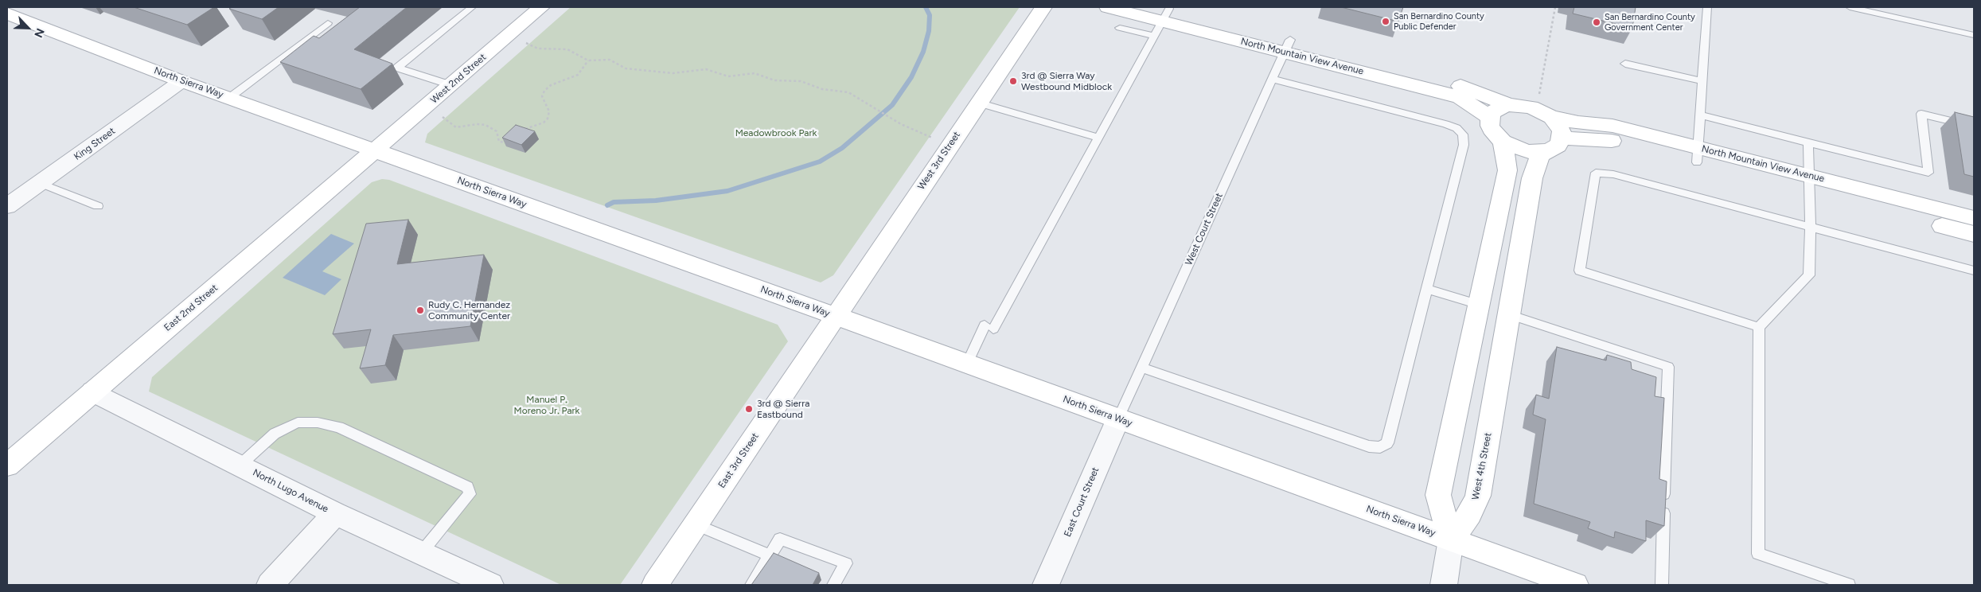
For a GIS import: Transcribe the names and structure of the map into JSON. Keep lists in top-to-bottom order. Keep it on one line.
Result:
{"streets":{"street":["North Mountain View Avenue","West 2nd Street","North Sierra Way","King Street","West 3rd Street","East 2nd Street","East 3rd Street","West 4th Street","North Lugo Avenue","East Court Street"],"lane":["West Court Street"]},"crossings":[["North Mountain View Avenue","West Court Street"],["North Mountain View Avenue","West 4th Street"],["West 2nd Street","North Sierra Way"],["West 2nd Street","East 2nd Street"],["North Sierra Way","King Street"],["North Sierra Way","West 3rd Street"],["North Sierra Way","West Court Street"],["North Sierra Way","East 2nd Street"],["North Sierra Way","East 3rd Street"],["North Sierra Way","West 4th Street"],["North Sierra Way","East Court Street"],["West 3rd Street","East 3rd Street"],["West Court Street","East Court Street"],["East 2nd Street","North Lugo Avenue"]],"parks":["Meadowbrook Park","Manuel P. Moreno Jr. Park"],"places":["San Bernardino County Public Defender","San Bernardino County Government Center","3rd @ Sierra Way Westbound Midblock","Rudy C. Hernandez Community Center","3rd @ Sierra Eastbound"],"north":"bottom right"}
